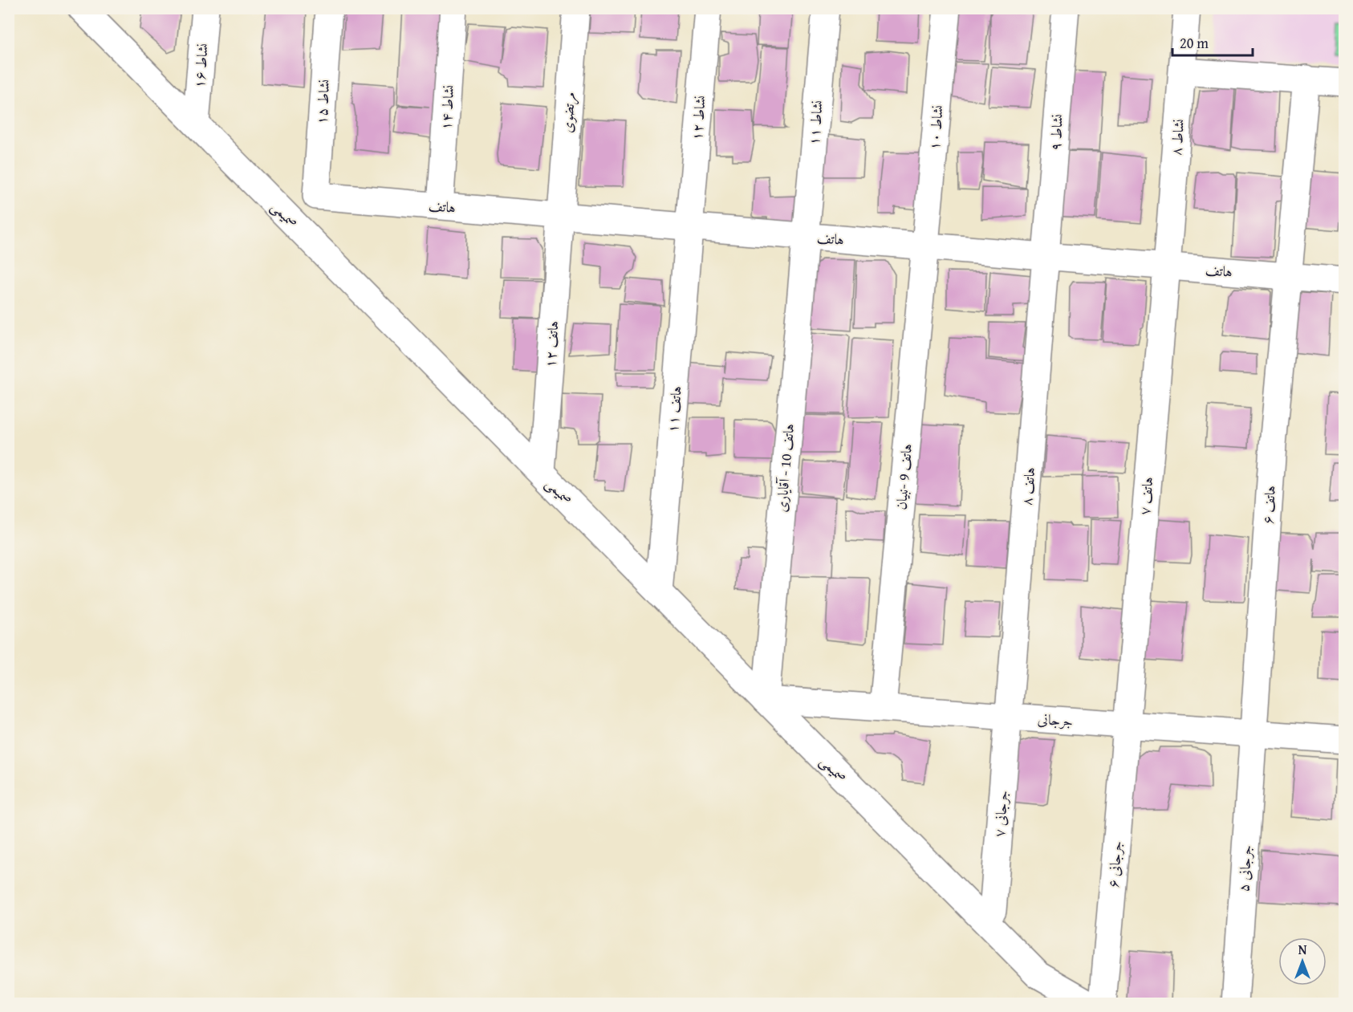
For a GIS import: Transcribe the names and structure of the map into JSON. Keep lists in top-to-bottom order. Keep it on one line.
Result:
{"streets":{"street":["نشاط ۱۶","نشاط ۱۵","نشاط ۱۴","مرتضوی","نشاط ۱۲","نشاط ۱۱","نشاط ۱۰","نشاط ۹","نشاط ۸","هاتف","صمیمی","هاتف ۱۲","هاتف ۱۱","هاتف 10 - آقایاری","هاتف 9 -نبیان","هاتف ۸","هاتف ۷","هاتف ۶","جرجانی","جرجانی ۷","جرجانی ۶","جرجانی ۵"]},"crossings":[["نشاط ۱۶","صمیمی"],["نشاط ۱۵","هاتف"],["نشاط ۱۴","هاتف"],["مرتضوی","هاتف"],["مرتضوی","هاتف ۱۲"],["نشاط ۱۲","هاتف"],["نشاط ۱۲","هاتف ۱۱"],["نشاط ۱۱","هاتف"],["نشاط ۱۱","هاتف 10 - آقایاری"],["نشاط ۱۰","هاتف"],["نشاط ۱۰","هاتف 9 -نبیان"],["نشاط ۹","هاتف"],["نشاط ۹","هاتف ۸"],["نشاط ۸","هاتف"],["نشاط ۸","هاتف ۷"],["هاتف","هاتف ۱۲"],["هاتف","هاتف ۱۱"],["هاتف","هاتف 10 - آقایاری"],["هاتف","هاتف 9 -نبیان"],["هاتف","هاتف ۸"],["هاتف","هاتف ۷"],["هاتف","هاتف ۶"],["صمیمی","هاتف ۱۲"],["صمیمی","هاتف ۱۱"],["صمیمی","هاتف 10 - آقایاری"],["صمیمی","جرجانی"],["هاتف 10 - آقایاری","جرجانی"],["هاتف 9 -نبیان","جرجانی"],["هاتف ۸","جرجانی"],["هاتف ۸","جرجانی ۷"],["هاتف ۷","جرجانی"],["هاتف ۷","جرجانی ۶"],["هاتف ۶","جرجانی"],["هاتف ۶","جرجانی ۵"],["جرجانی","جرجانی ۷"],["جرجانی","جرجانی ۶"],["جرجانی","جرجانی ۵"]],"scale_bar":"20 m","north":"top"}
